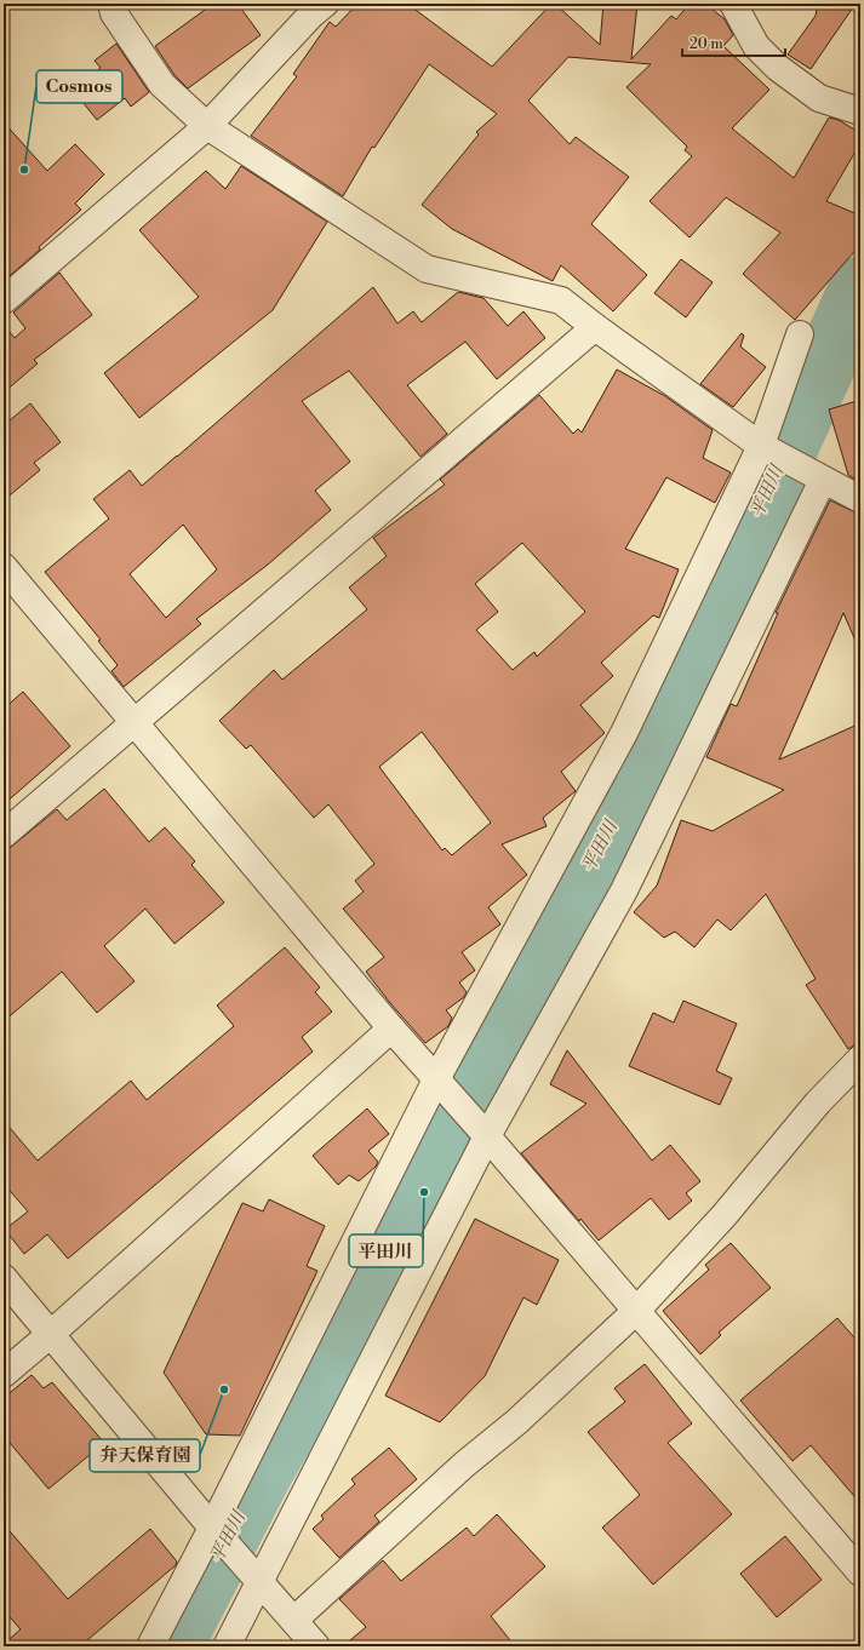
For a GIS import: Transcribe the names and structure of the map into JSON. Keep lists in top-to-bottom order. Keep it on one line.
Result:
{"water":["平田川"],"places":["Cosmos","平田川","弁天保育園"],"scale_bar":"20 m"}
